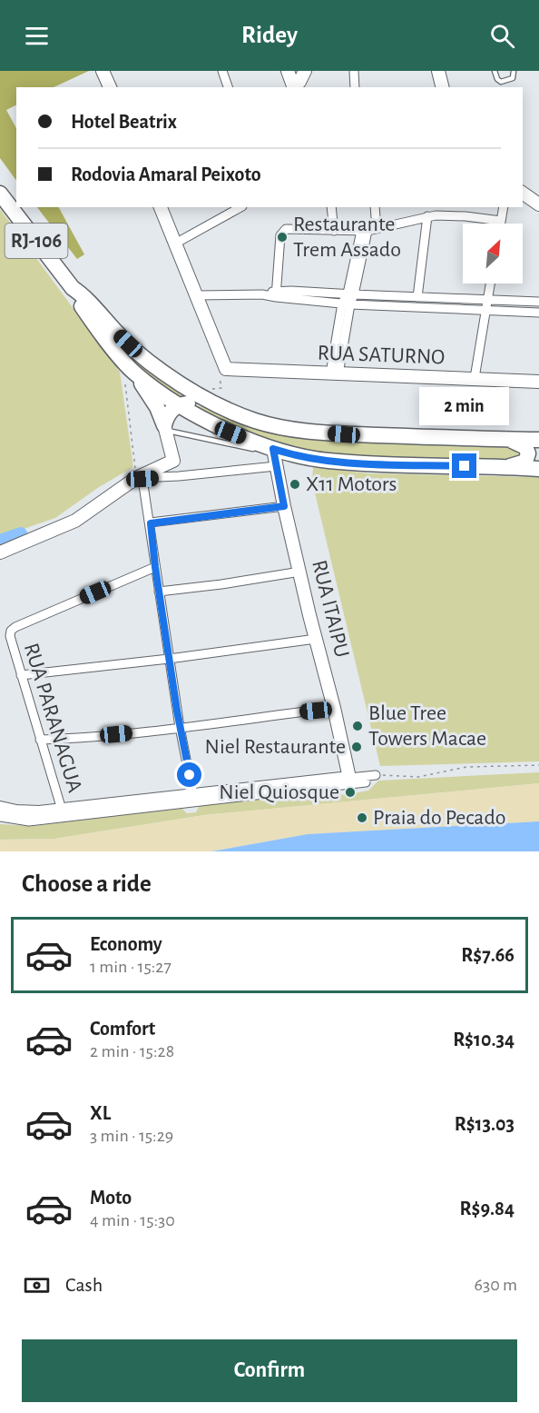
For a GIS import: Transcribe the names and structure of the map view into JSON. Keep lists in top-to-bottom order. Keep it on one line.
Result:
{"streets":{"highway":["RJ-106"],"street":["RUA SATURNO","RUA ITAIPU","RUA PARANAGUA"]},"crossings":[["RJ-106","RUA ITAIPU"]],"places":["Restaurante Trem Assado","X11 Motors","Blue Tree Towers Macae","Niel Restaurante","Niel Quiosque","Praia do Pecado"],"north":"top right","page":{"header":"Ridey","banner":["Hotel Beatrix","Rodovia Amaral Peixoto"],"bubble":"2 min","heading":"Choose a ride","list":[{"name":"Economy","note":"1 min · 15:27","value":"R$7.66"},{"name":"Comfort","note":"2 min · 15:28","value":"R$10.34"},{"name":"XL","note":"3 min · 15:29","value":"R$13.03"},{"name":"Moto","note":"4 min · 15:30","value":"R$9.84"}],"pay":["Cash","630 m"],"buttons":"Confirm"}}
